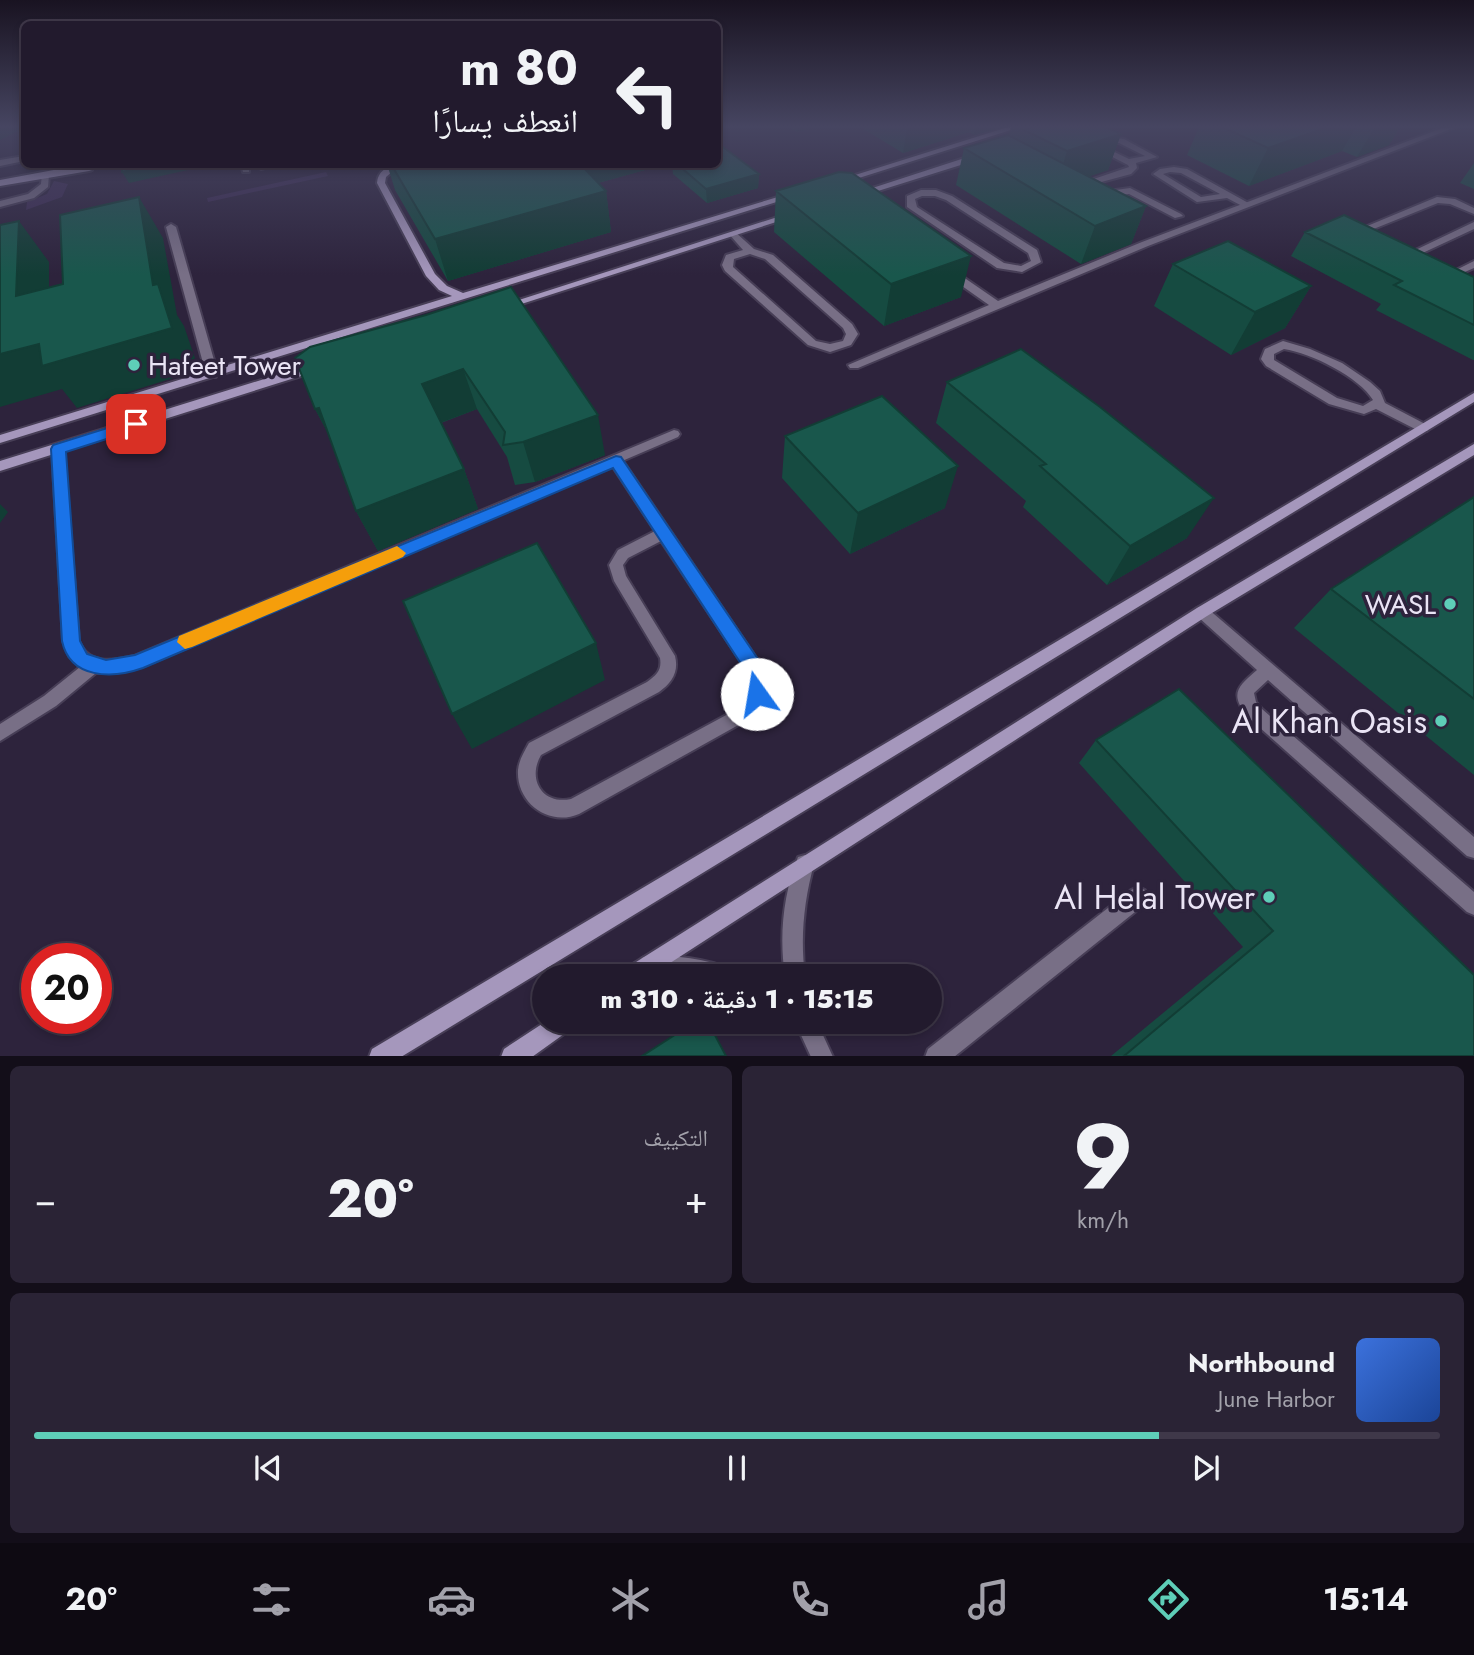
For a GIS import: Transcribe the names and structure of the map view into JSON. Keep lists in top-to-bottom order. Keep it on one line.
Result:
{"places":["Hafeet Tower","WASL","Al Khan Oasis","Al Helal Tower"],"page":{"turn":["80 m","انعطف يسارًا"],"limit":"20","trip":"15:15 · 1 دقيقة · 310 m","tile":[["9","km/h"],"التكييف"],"heat":["−","20°","+"],"song":["Northbound","June Harbor"],"tabs":["15:14","20°"]}}
